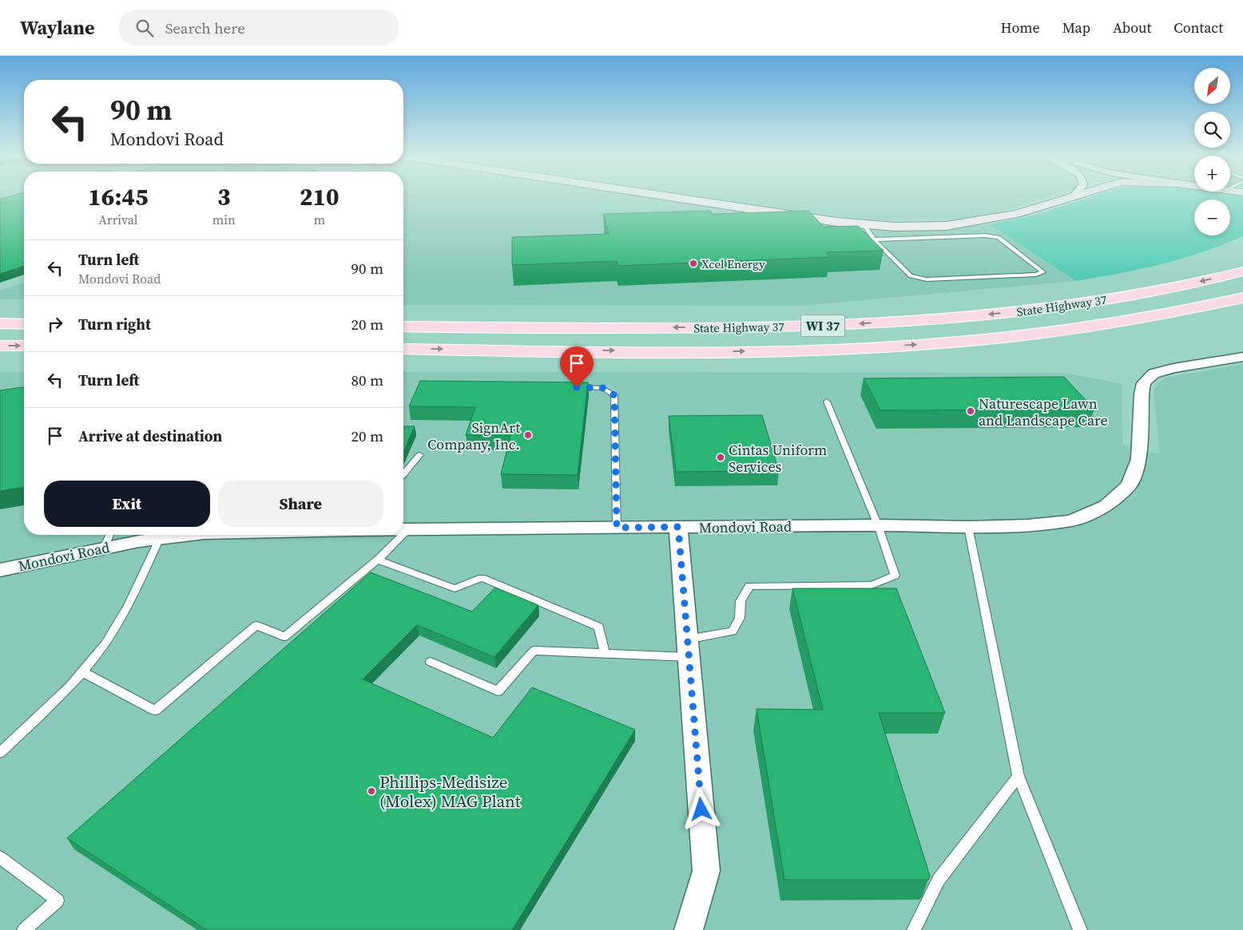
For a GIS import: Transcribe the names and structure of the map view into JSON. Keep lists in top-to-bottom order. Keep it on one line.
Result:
{"streets":{"main road":["State Highway 37","WI 37"],"street":["Mondovi Road"]},"places":["Xcel Energy","Naturescape Lawn and Landscape Care","SignArt Company, Inc.","Cintas Uniform Services","Phillips-Medisize (Molex) MAG Plant"],"north":"bottom left","page":{"header":"Waylane","search":"Search here","nav":["Home","Map","About","Contact"],"map_buttons":["+","−"],"turn":["90 m","Mondovi Road"],"eta":["16:45","Arrival","3","min","210","m"],"list":[{"name":"Turn left","note":"Mondovi Road","value":"90 m"},{"name":"Turn right","value":"20 m"},{"name":"Turn left","value":"80 m"},{"name":"Arrive at destination","value":"20 m"}],"buttons":["Exit","Share"]}}
